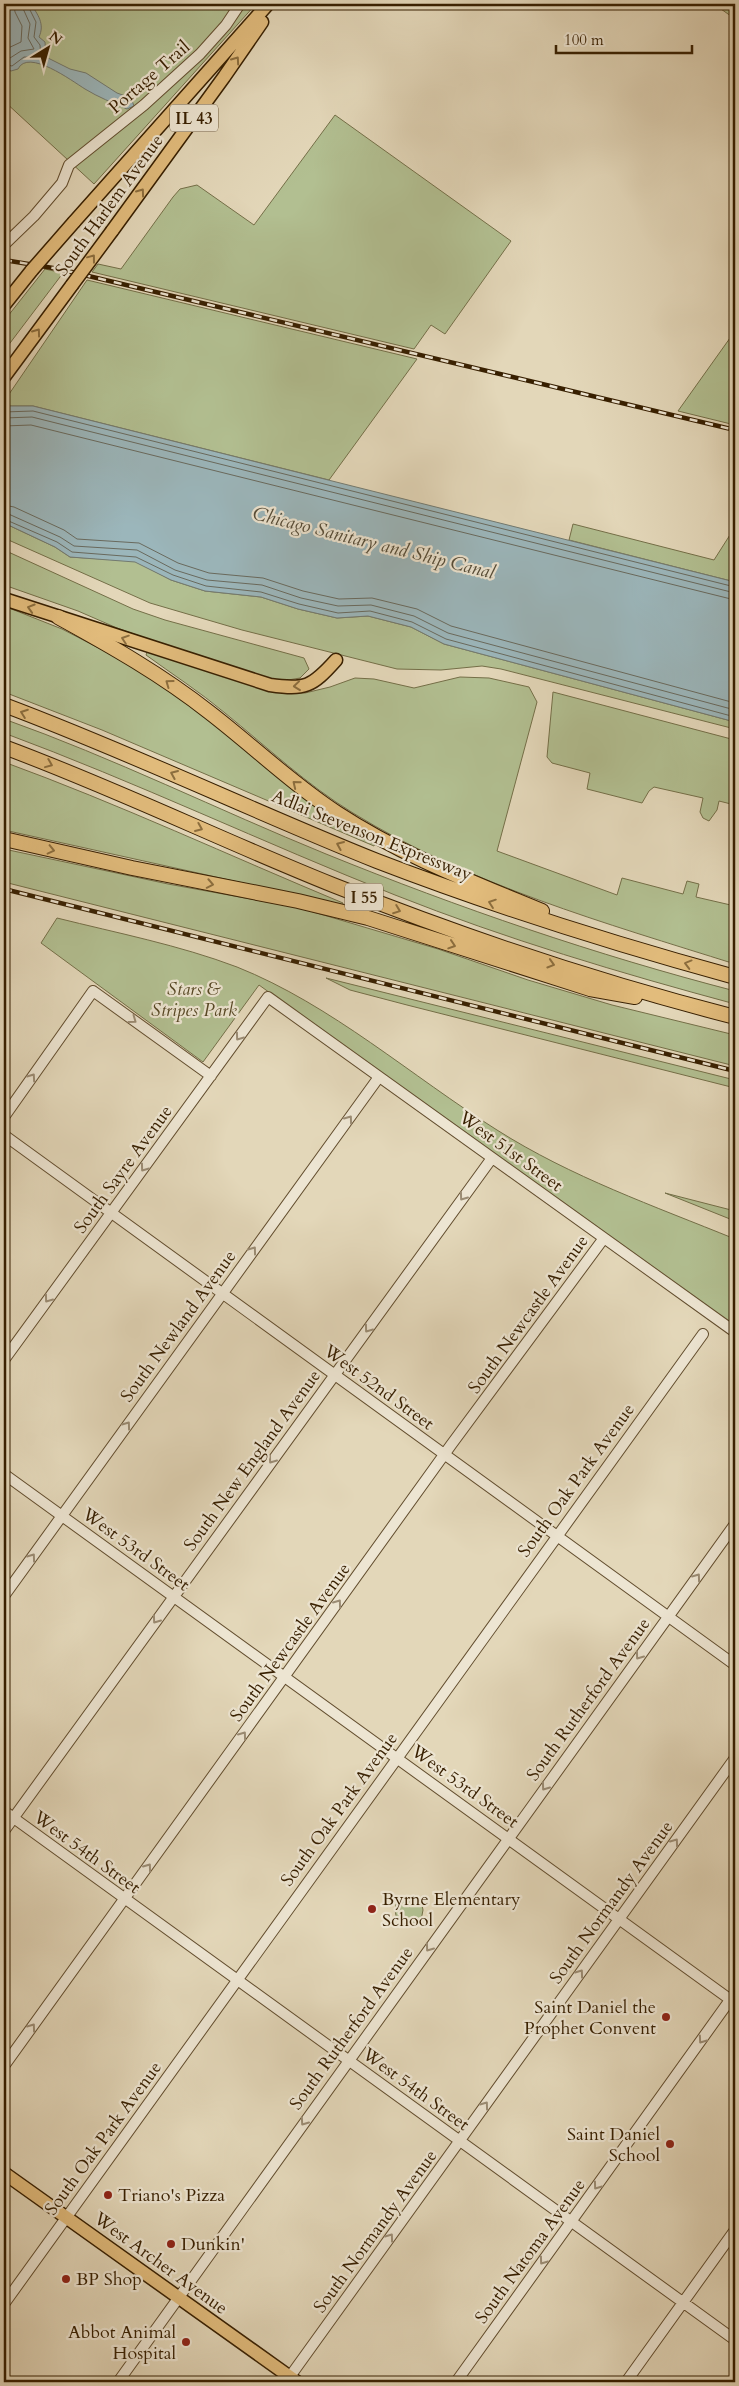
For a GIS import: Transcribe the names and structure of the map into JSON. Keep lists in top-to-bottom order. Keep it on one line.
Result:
{"streets":{"highway":["Adlai Stevenson Expressway","I 55"],"main road":["IL 43","South Harlem Avenue","West Archer Avenue"],"street":["Portage Trail","West 51st Street","South Sayre Avenue","South Newcastle Avenue","South Newland Avenue","West 52nd Street","South New England Avenue","South Oak Park Avenue","West 53rd Street","South Rutherford Avenue","West 54th Street","South Normandy Avenue","South Natoma Avenue"]},"crossings":[["West 51st Street","South Sayre Avenue"],["West 51st Street","South Newcastle Avenue"],["West 51st Street","South Newland Avenue"],["West 51st Street","South New England Avenue"],["South Sayre Avenue","West 52nd Street"],["South Newcastle Avenue","West 52nd Street"],["South Newcastle Avenue","West 53rd Street"],["South Newcastle Avenue","West 54th Street"],["South Newland Avenue","West 52nd Street"],["South Newland Avenue","West 53rd Street"],["West 52nd Street","South New England Avenue"],["West 52nd Street","South Oak Park Avenue"],["West 52nd Street","South Rutherford Avenue"],["South New England Avenue","West 53rd Street"],["South New England Avenue","West 54th Street"],["South Oak Park Avenue","West 53rd Street"],["South Oak Park Avenue","West 54th Street"],["South Oak Park Avenue","West Archer Avenue"],["West 53rd Street","South Rutherford Avenue"],["West 53rd Street","South Normandy Avenue"],["West 53rd Street","South Natoma Avenue"],["South Rutherford Avenue","West 54th Street"],["South Rutherford Avenue","West Archer Avenue"],["West 54th Street","South Normandy Avenue"],["West 54th Street","South Natoma Avenue"],["South Normandy Avenue","West Archer Avenue"]],"one_way":["South Sayre Avenue","South Newcastle Avenue","South Newland Avenue","South New England Avenue","South Normandy Avenue","South Natoma Avenue"],"water":["Chicago Sanitary and Ship Canal"],"parks":["Stars & Stripes Park"],"places":["Byrne Elementary School","Saint Daniel the Prophet Convent","Saint Daniel School","Triano's Pizza","Dunkin'","BP Shop","Abbot Animal Hospital"],"scale_bar":"100 m","north":"top right"}
